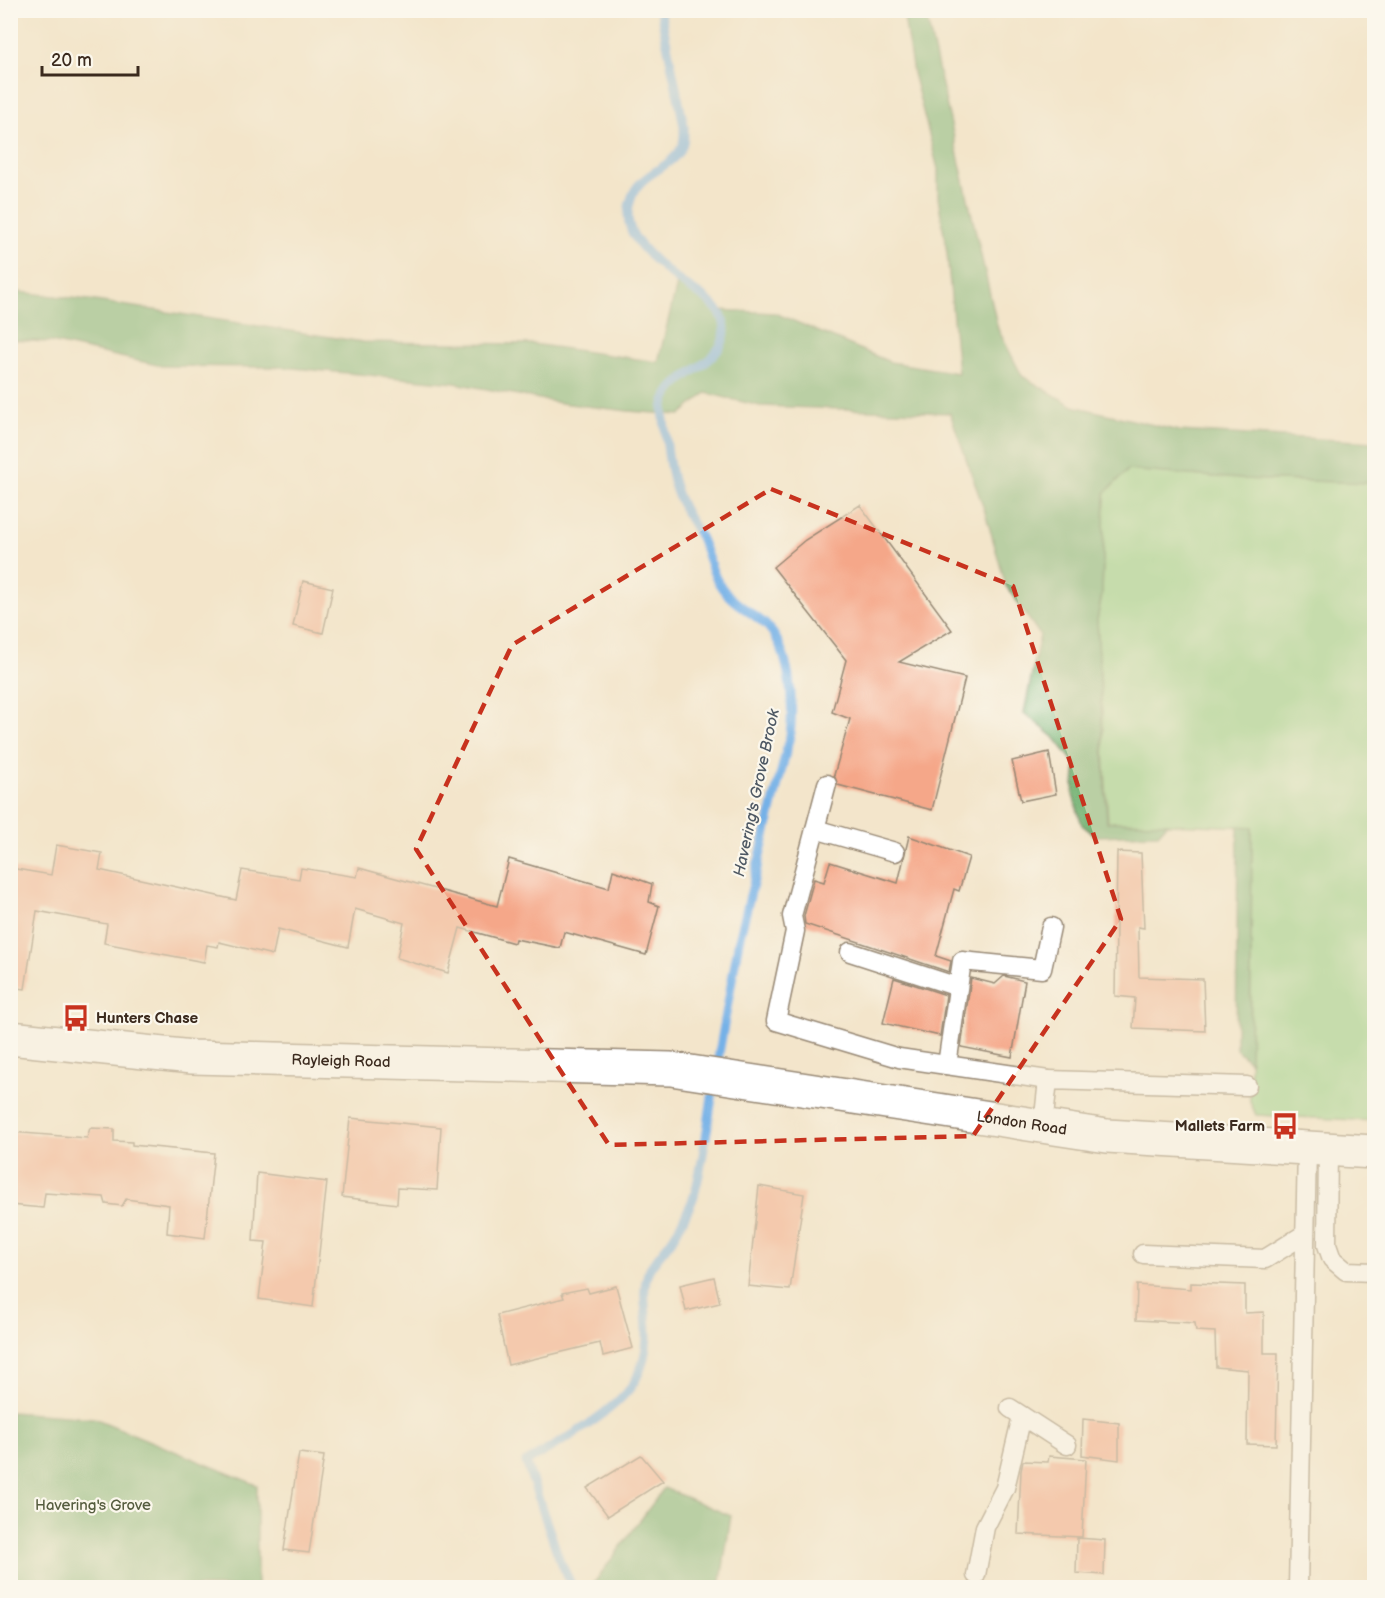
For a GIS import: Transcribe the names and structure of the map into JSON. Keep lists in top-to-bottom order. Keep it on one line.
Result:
{"streets":{"main road":["Rayleigh Road","London Road"]},"crossings":[["Rayleigh Road","London Road"]],"water":["Havering's Grove Brook"],"parks":["Havering's Grove"],"places":{"bus stop":["Hunters Chase","Mallets Farm"]},"scale_bar":"20 m"}
